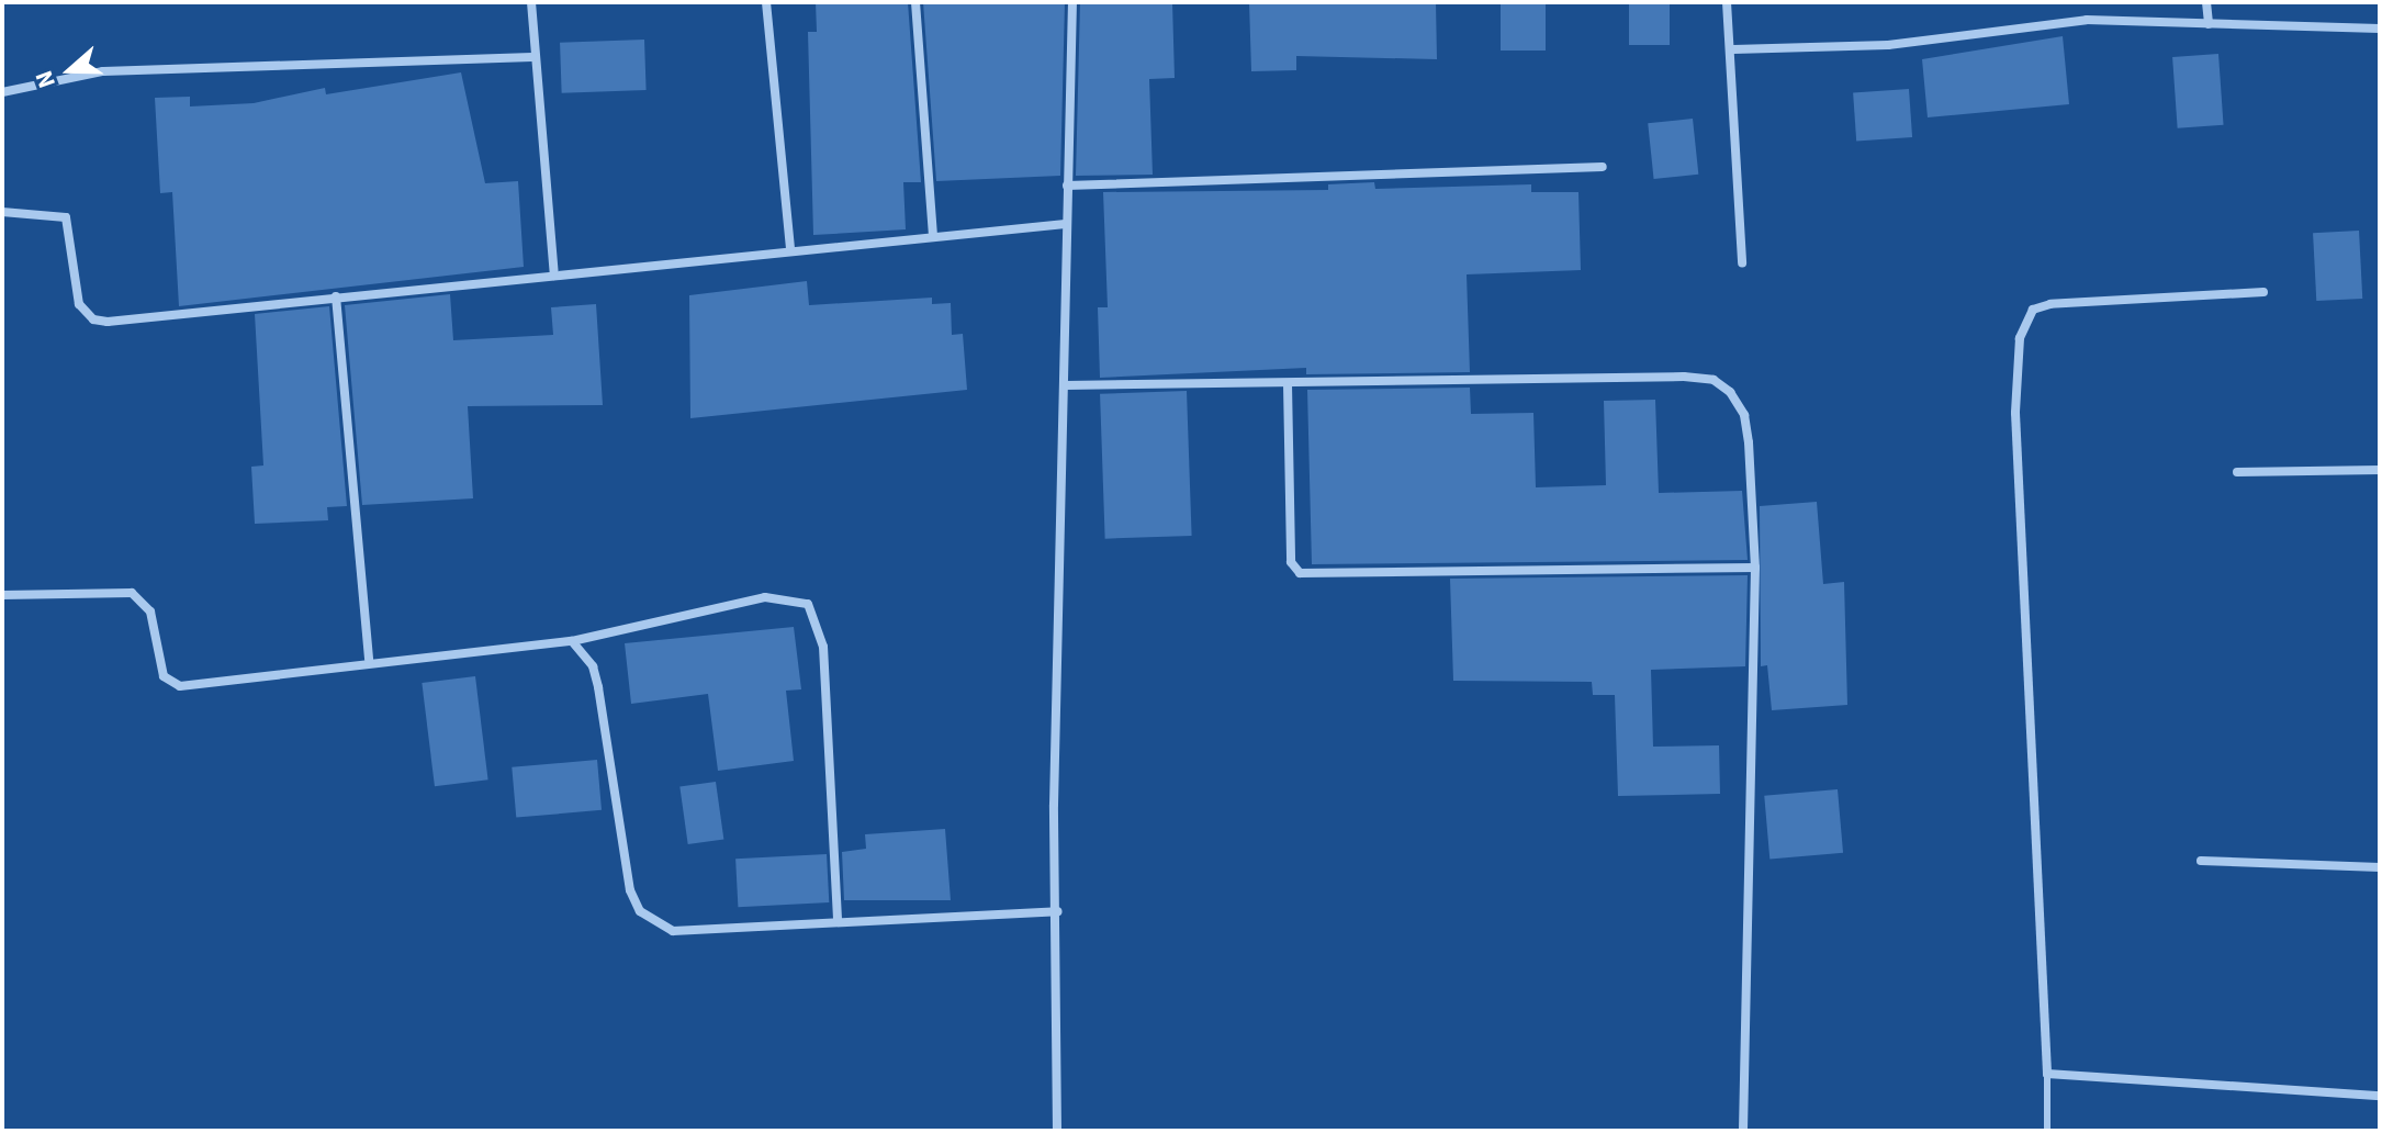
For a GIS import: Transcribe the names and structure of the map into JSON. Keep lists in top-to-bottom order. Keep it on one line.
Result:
{"north":"left"}
